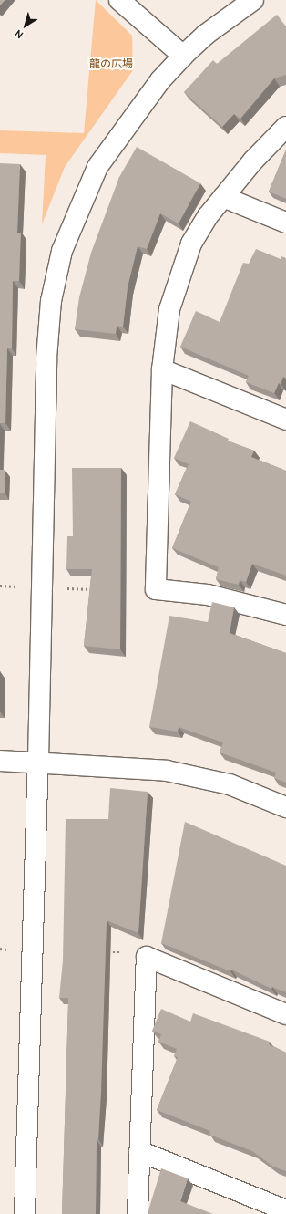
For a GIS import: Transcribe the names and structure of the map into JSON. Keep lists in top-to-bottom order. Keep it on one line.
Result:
{"parks":["龍の広場"],"north":"bottom left"}
